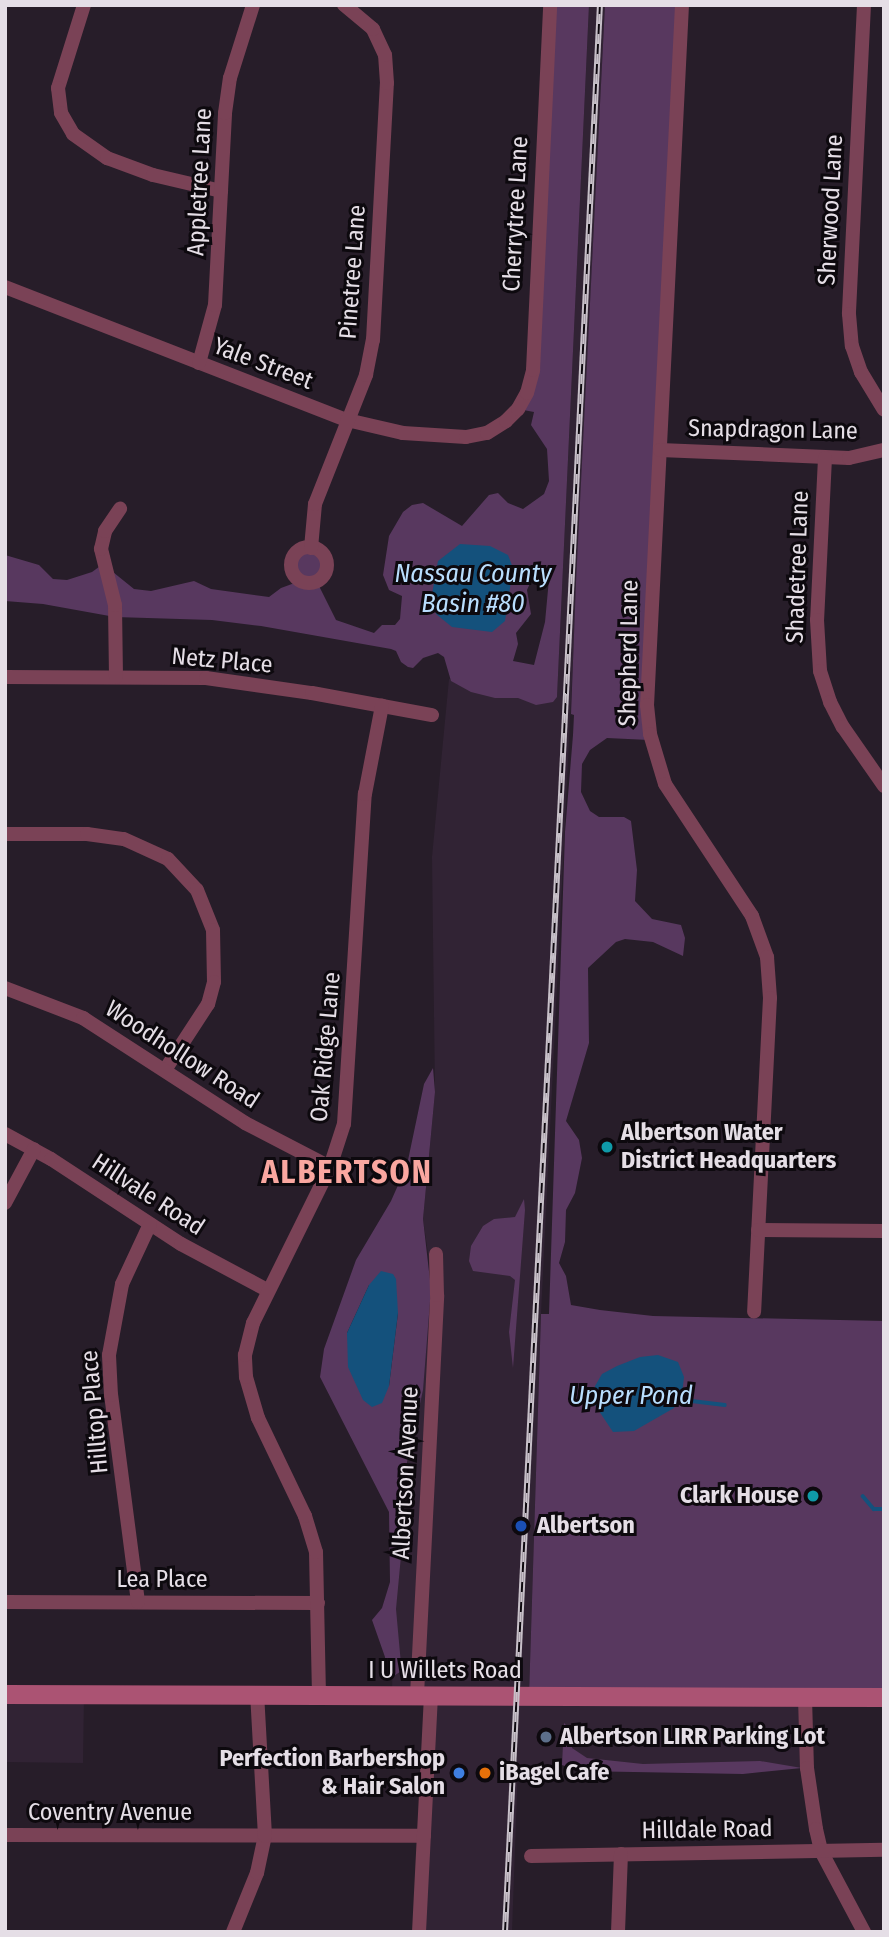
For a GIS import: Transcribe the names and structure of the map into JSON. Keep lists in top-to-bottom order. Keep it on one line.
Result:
{"streets":{"main road":["I U Willets Road"],"street":["Appletree Lane","Sherwood Lane","Cherrytree Lane","Pinetree Lane","Yale Street","Snapdragon Lane","Shadetree Lane","Shepherd Lane","Netz Place","Oak Ridge Lane","Woodhollow Road","Hillvale Road","Hilltop Place","Albertson Avenue","Lea Place","Coventry Avenue","Hilldale Road"]},"crossings":[["Appletree Lane","Yale Street"],["Cherrytree Lane","Yale Street"],["Pinetree Lane","Yale Street"],["Snapdragon Lane","Shadetree Lane"],["Snapdragon Lane","Shepherd Lane"],["Netz Place","Oak Ridge Lane"],["Oak Ridge Lane","Woodhollow Road"],["Oak Ridge Lane","Hillvale Road"],["Oak Ridge Lane","Lea Place"],["Oak Ridge Lane","I U Willets Road"],["Hillvale Road","Hilltop Place"],["Hilltop Place","Lea Place"],["Albertson Avenue","I U Willets Road"],["Albertson Avenue","Coventry Avenue"]],"districts":["ALBERTSON"],"water":["Nassau County Basin #80","Upper Pond"],"places":["Albertson Water District Headquarters","Clark House","Albertson","Albertson LIRR Parking Lot","Perfection Barbershop & Hair Salon","iBagel Cafe"]}
